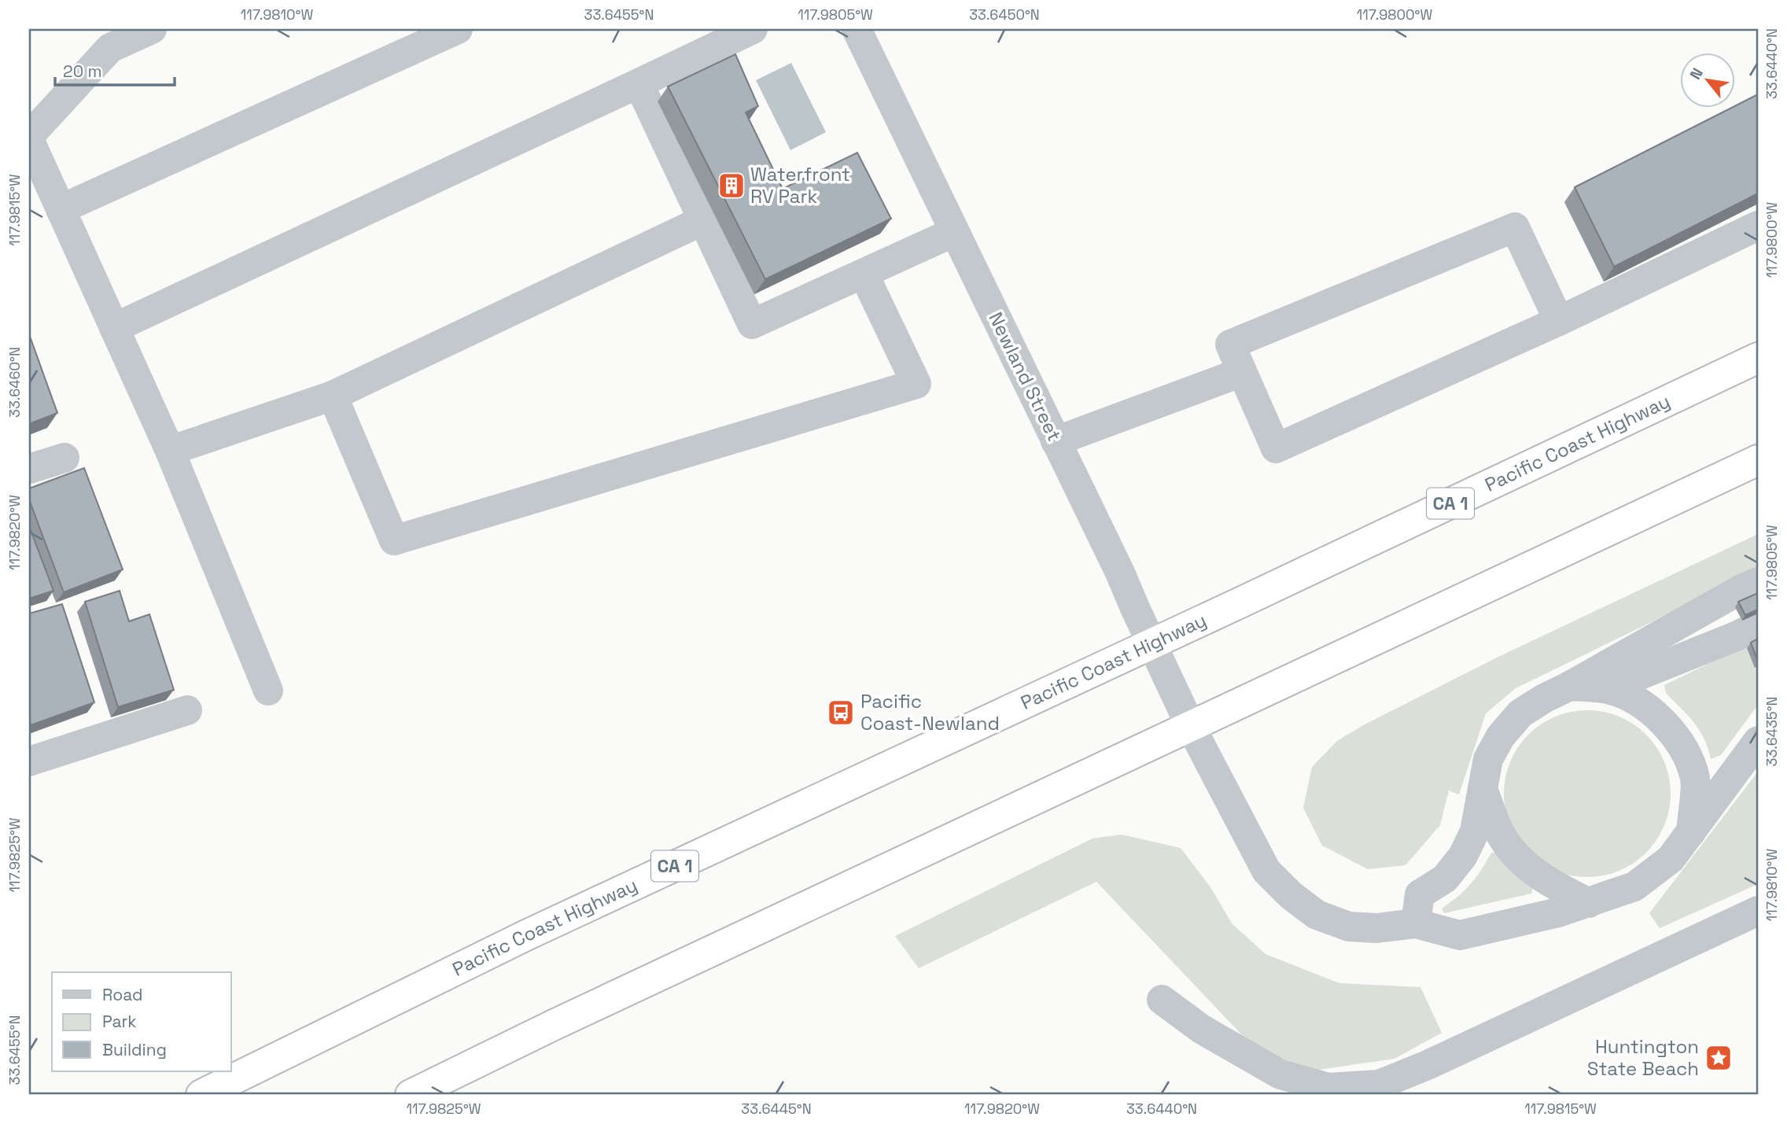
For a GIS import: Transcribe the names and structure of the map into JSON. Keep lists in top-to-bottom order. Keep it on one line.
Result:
{"streets":{"highway":["Pacific Coast Highway","CA 1"],"street":["Newland Street"]},"crossings":[["Newland Street","Pacific Coast Highway"]],"places":{"building":["Waterfront RV Park"],"bus stop":["Pacific Coast-Newland"],"place":["Huntington State Beach"]},"legend":["Road","Park","Building"],"scale_bar":"20 m","north":"top left","coordinates":["117.9810°W","33.6455°N","117.9805°W","33.6450°N","117.9800°W","33.6440°N","117.9815°W","33.6460°N","117.9820°W","33.6435°N","117.9825°W","33.6445°N"]}
